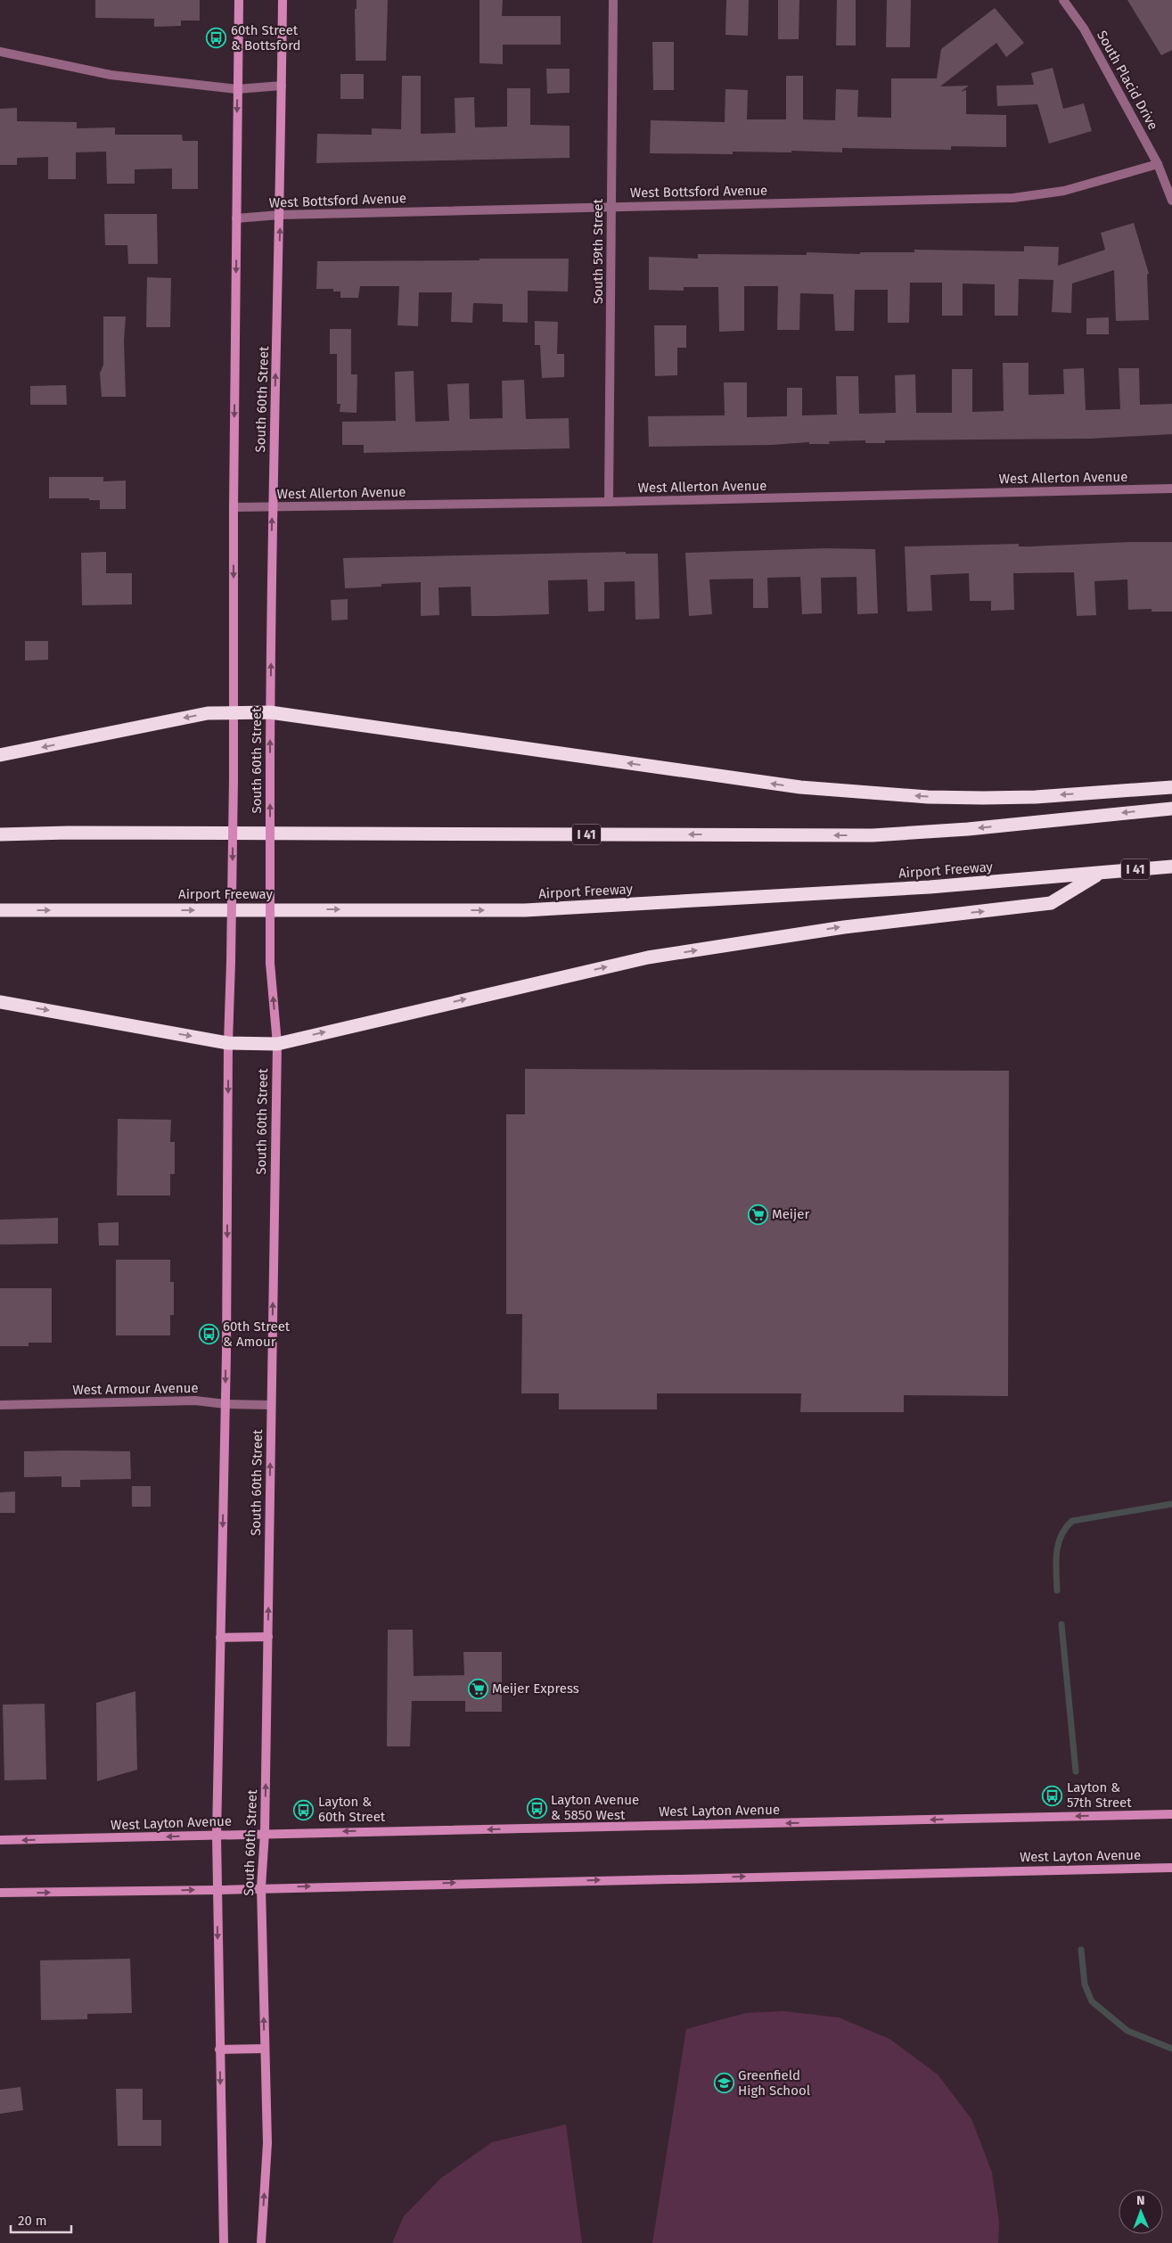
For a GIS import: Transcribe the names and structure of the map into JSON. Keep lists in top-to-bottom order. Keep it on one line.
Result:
{"streets":{"highway":["I 41","Airport Freeway"],"main road":["South 60th Street","West Layton Avenue"],"street":["South Placid Drive","West Bottsford Avenue","South 59th Street","West Allerton Avenue","West Armour Avenue"]},"crossings":[["South Placid Drive","West Bottsford Avenue"],["West Bottsford Avenue","South 59th Street"],["West Bottsford Avenue","South 60th Street"],["South 59th Street","West Allerton Avenue"],["South 60th Street","West Allerton Avenue"],["South 60th Street","West Armour Avenue"],["South 60th Street","West Layton Avenue"]],"places":{"bus stop":["60th Street & Bottsford","60th Street & Amour","Layton & 57th Street","Layton Avenue & 5850 West","Layton & 60th Street"],"supermarket":["Meijer","Meijer Express"],"school or university":["Greenfield High School"]},"scale_bar":"20 m","north":"top"}
